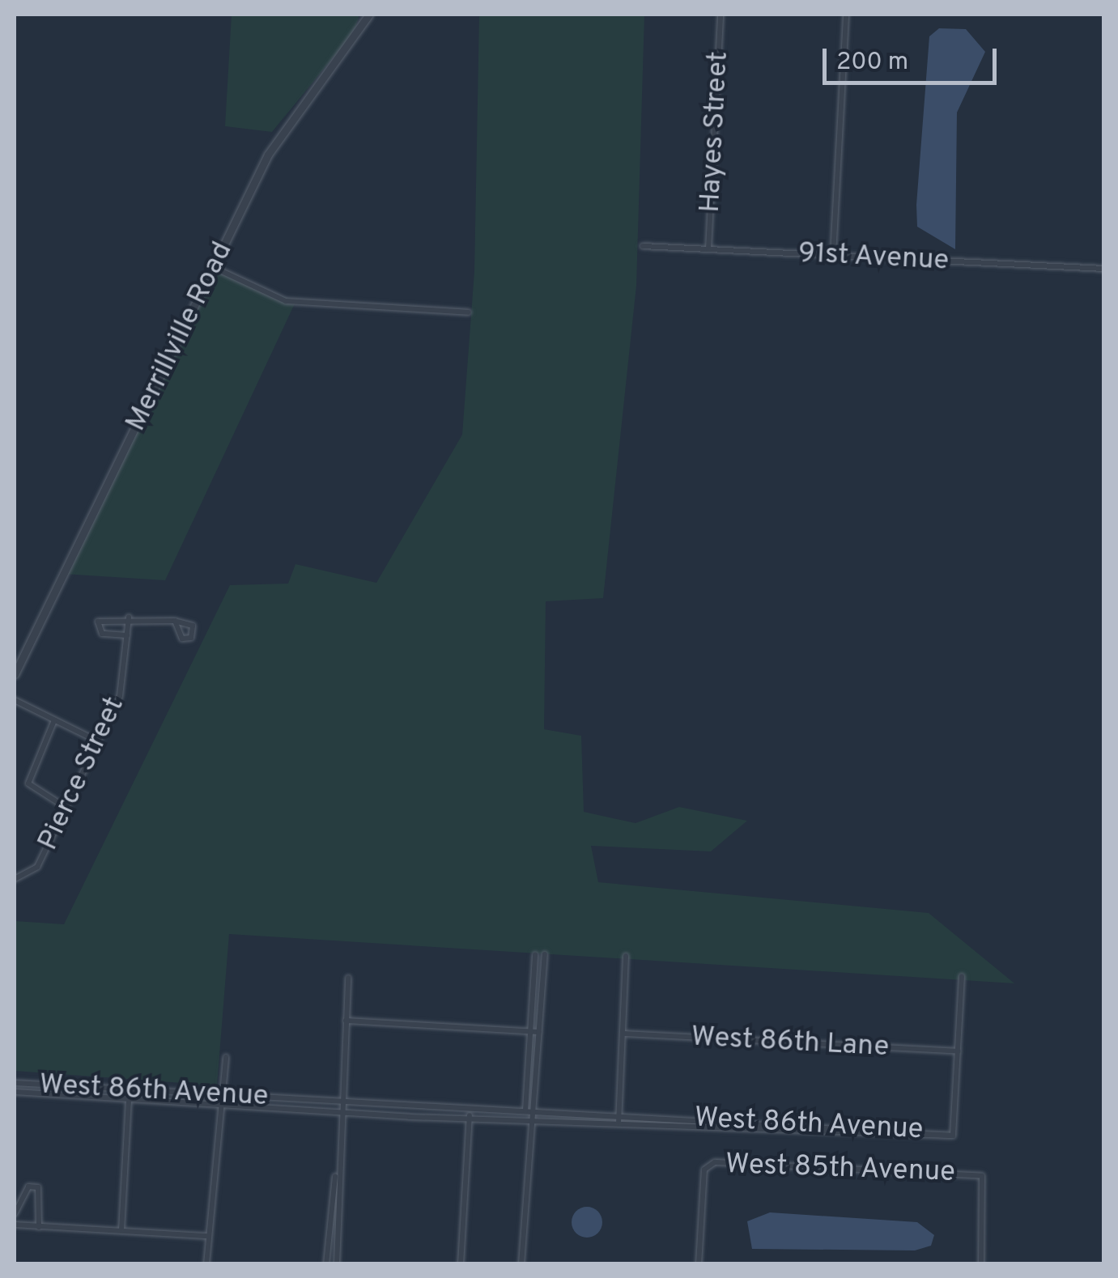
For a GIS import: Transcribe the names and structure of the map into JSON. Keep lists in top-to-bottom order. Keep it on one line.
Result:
{"streets":{"street":["Hayes Street","91st Avenue","Merrillville Road","Pierce Street","West 86th Lane","West 86th Avenue","West 85th Avenue"]},"crossings":[["Hayes Street","91st Avenue"]],"scale_bar":"200 m"}
